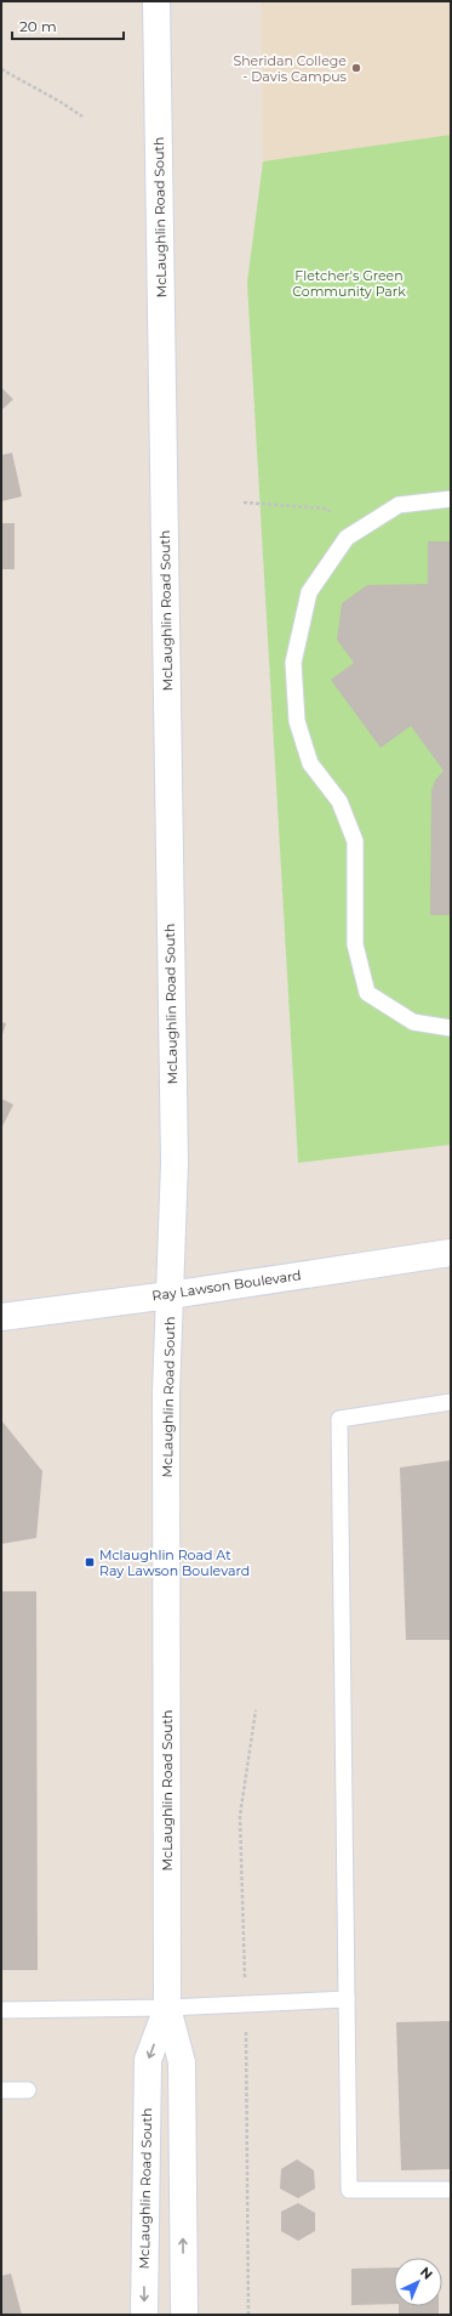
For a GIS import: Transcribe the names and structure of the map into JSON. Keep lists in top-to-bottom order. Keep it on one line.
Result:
{"streets":{"street":["McLaughlin Road South","Ray Lawson Boulevard"]},"crossings":[["McLaughlin Road South","Ray Lawson Boulevard"]],"parks":["Fletcher's Green Community Park"],"places":{"other":["Sheridan College - Davis Campus"],"transit":["Mclaughlin Road At Ray Lawson Boulevard"]},"scale_bar":"20 m","north":"top right"}
